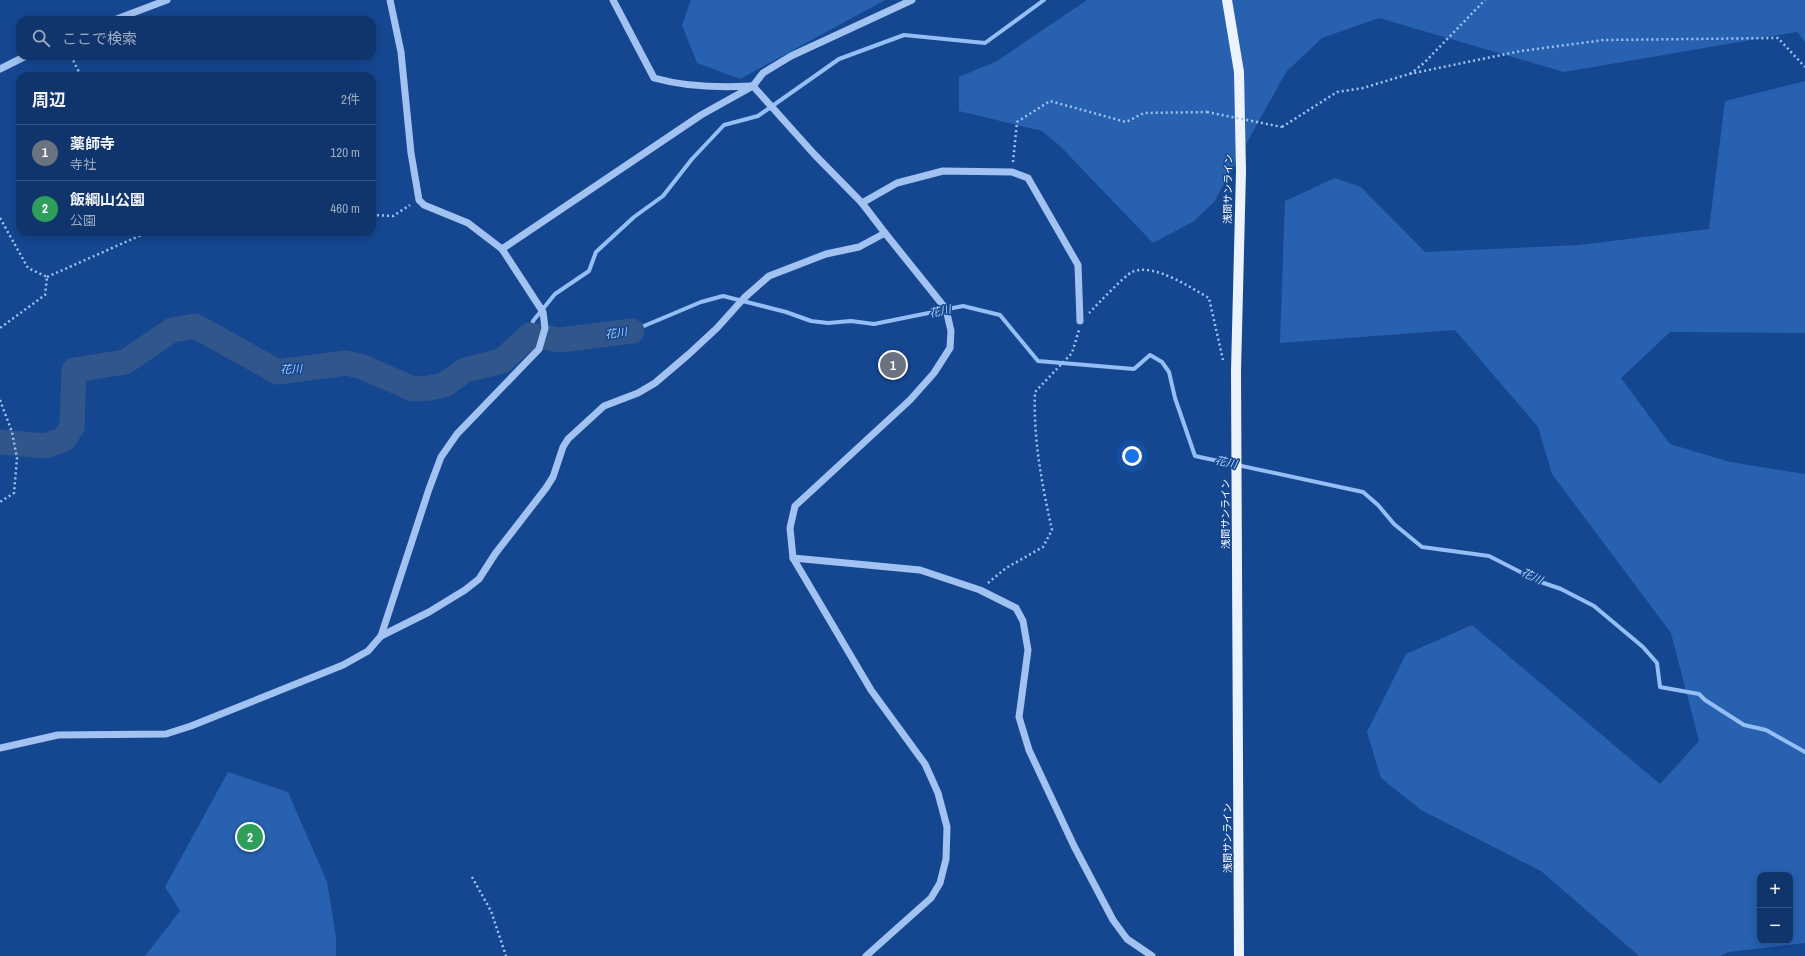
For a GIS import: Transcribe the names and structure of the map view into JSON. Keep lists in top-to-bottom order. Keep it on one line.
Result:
{"streets":{"main road":["浅間サンライン"]},"water":["花川"],"page":{"search":"ここで検索","heading":["周辺","2件"],"list":[{"mark":"1","name":"薬師寺","note":"寺社","value":"120 m"},{"mark":"2","name":"飯綱山公園","note":"公園","value":"460 m"}],"pins":["1","2"],"map_buttons":["+","−"]}}
